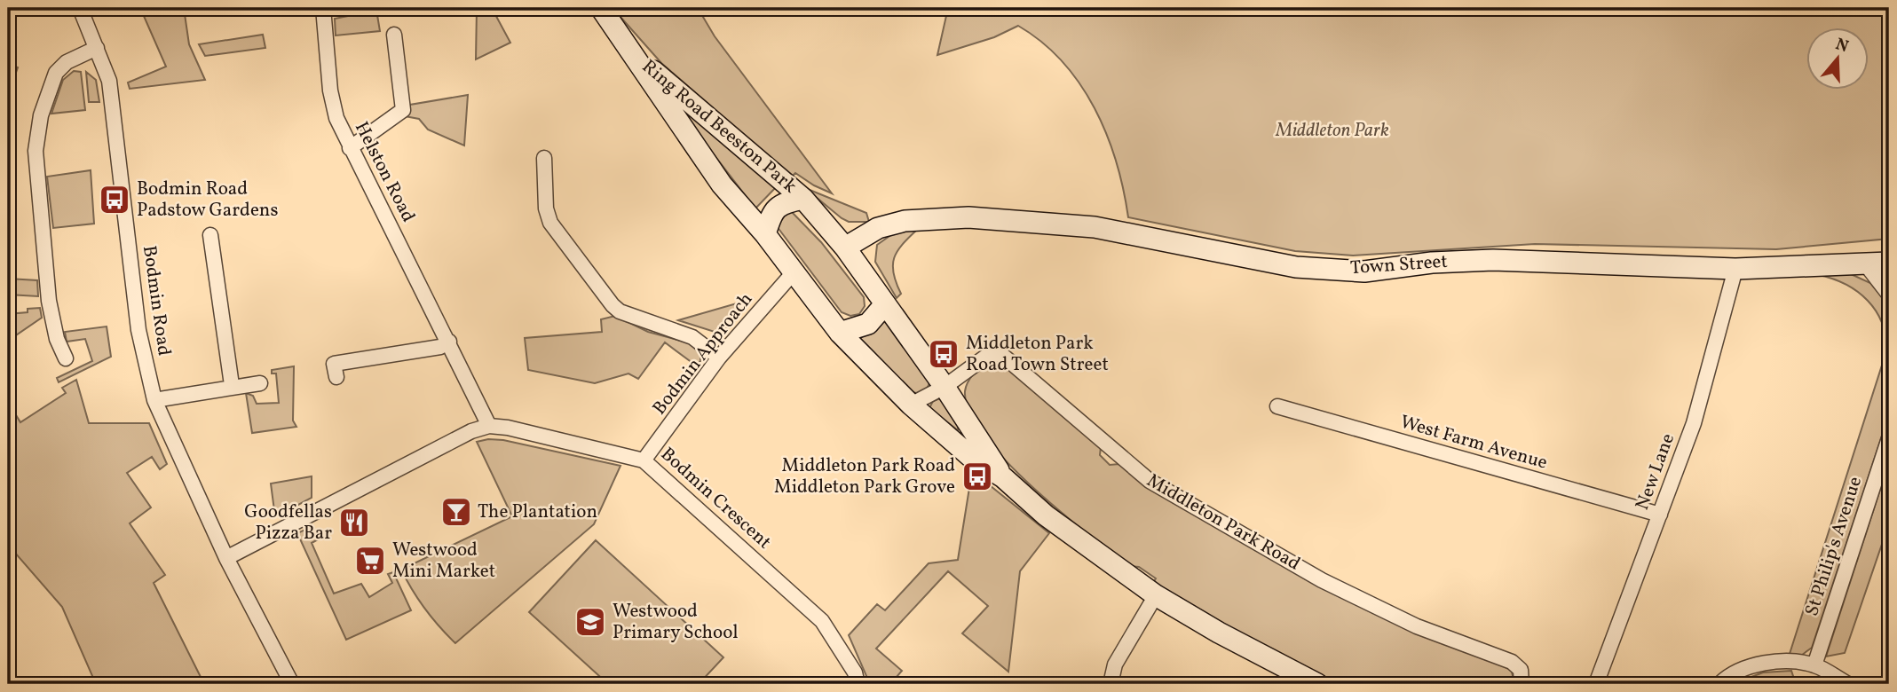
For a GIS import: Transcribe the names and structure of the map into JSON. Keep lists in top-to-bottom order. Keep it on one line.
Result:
{"streets":{"street":["Ring Road Beeston Park","Helston Road","Town Street","Bodmin Road","Bodmin Approach","West Farm Avenue","New Lane","Bodmin Crescent","Middleton Park Road","St Philip's Avenue"]},"crossings":[["Ring Road Beeston Park","Town Street"],["Ring Road Beeston Park","Bodmin Approach"],["Helston Road","Bodmin Crescent"],["Town Street","New Lane"],["Bodmin Approach","Bodmin Crescent"],["West Farm Avenue","New Lane"]],"parks":["Middleton Park"],"places":{"bus stop":["Bodmin Road Padstow Gardens","Middleton Park Road Town Street","Middleton Park Road Middleton Park Grove"],"bar":["The Plantation"],"restaurant":["Goodfellas Pizza Bar"],"supermarket":["Westwood Mini Market"],"school or university":["Westwood Primary School"]},"north":"top"}
